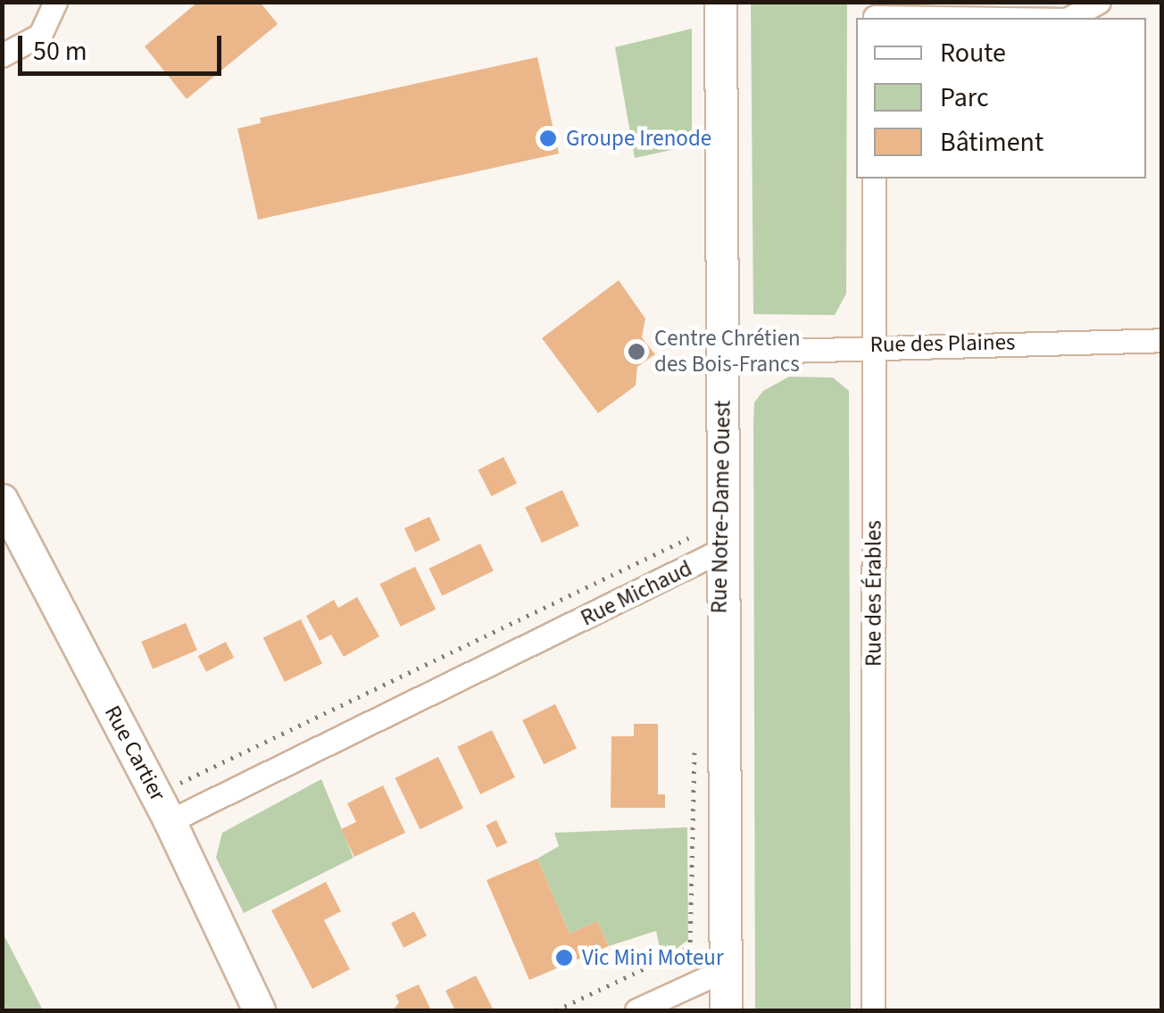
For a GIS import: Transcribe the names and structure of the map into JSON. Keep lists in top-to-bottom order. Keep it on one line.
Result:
{"streets":{"street":["Rue des Plaines","Rue Notre-Dame Ouest","Rue Michaud","Rue des Érables","Rue Cartier"]},"crossings":[["Rue des Plaines","Rue Notre-Dame Ouest"],["Rue des Plaines","Rue des Érables"],["Rue Notre-Dame Ouest","Rue Michaud"],["Rue Michaud","Rue Cartier"]],"places":["Groupe Irenode","Centre Chrétien des Bois-Francs","Vic Mini Moteur"],"legend":["Route","Parc","Bâtiment"],"scale_bar":"50 m"}
